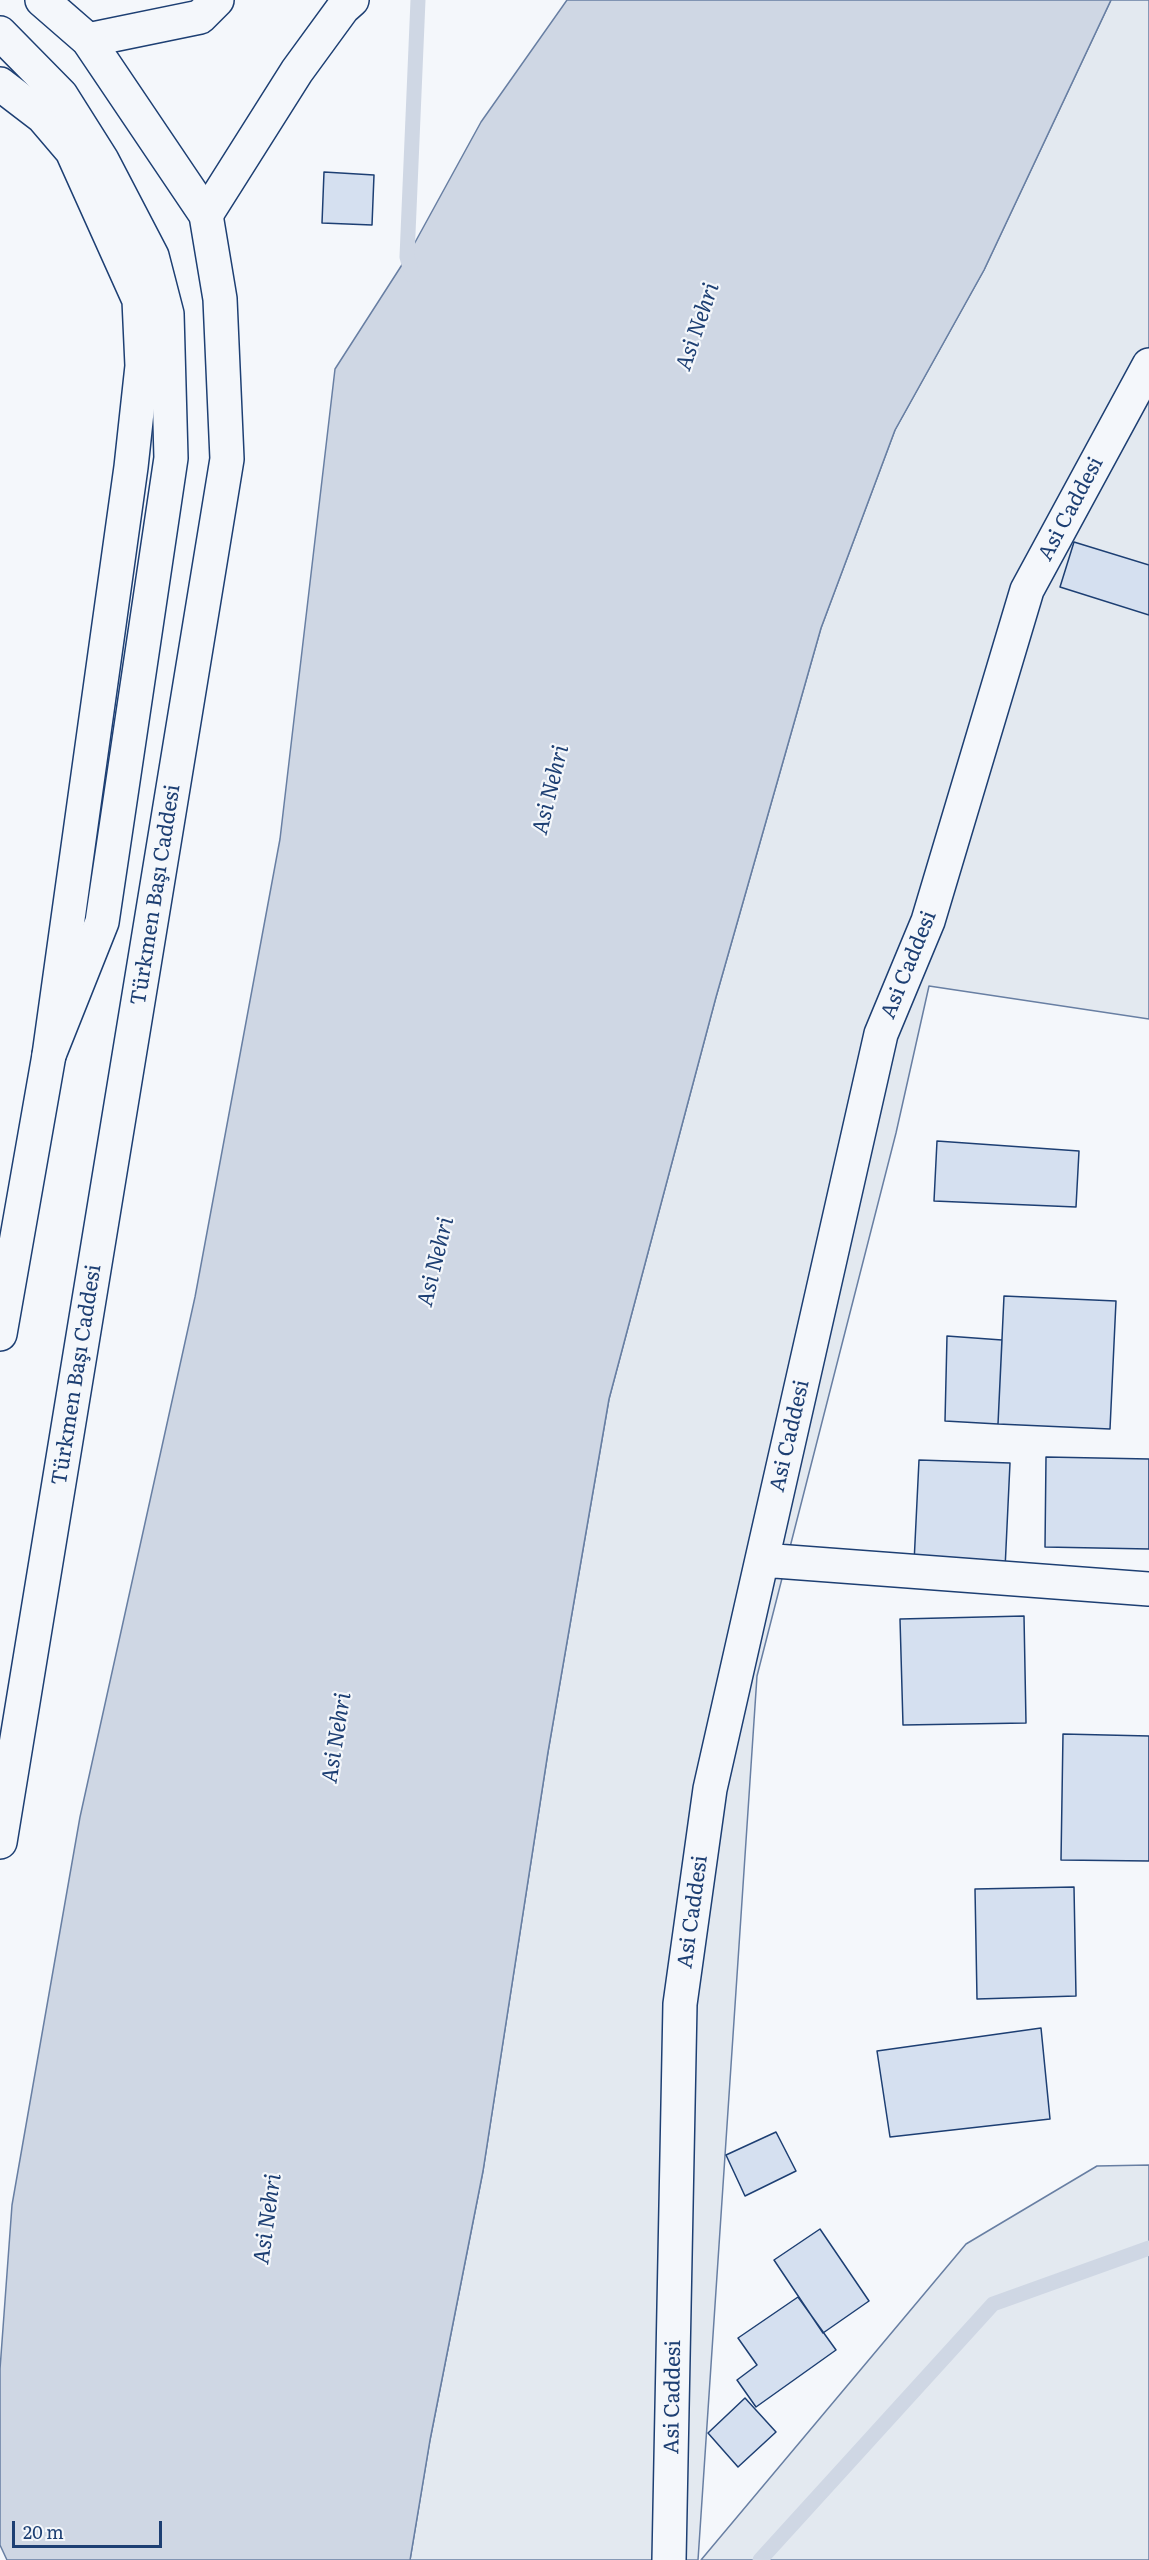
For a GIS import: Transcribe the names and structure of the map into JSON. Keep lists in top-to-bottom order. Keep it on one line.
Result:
{"streets":{"main road":["Asi Caddesi","Türkmen Başı Caddesi"]},"water":["Asi Nehri"],"scale_bar":"20 m"}
